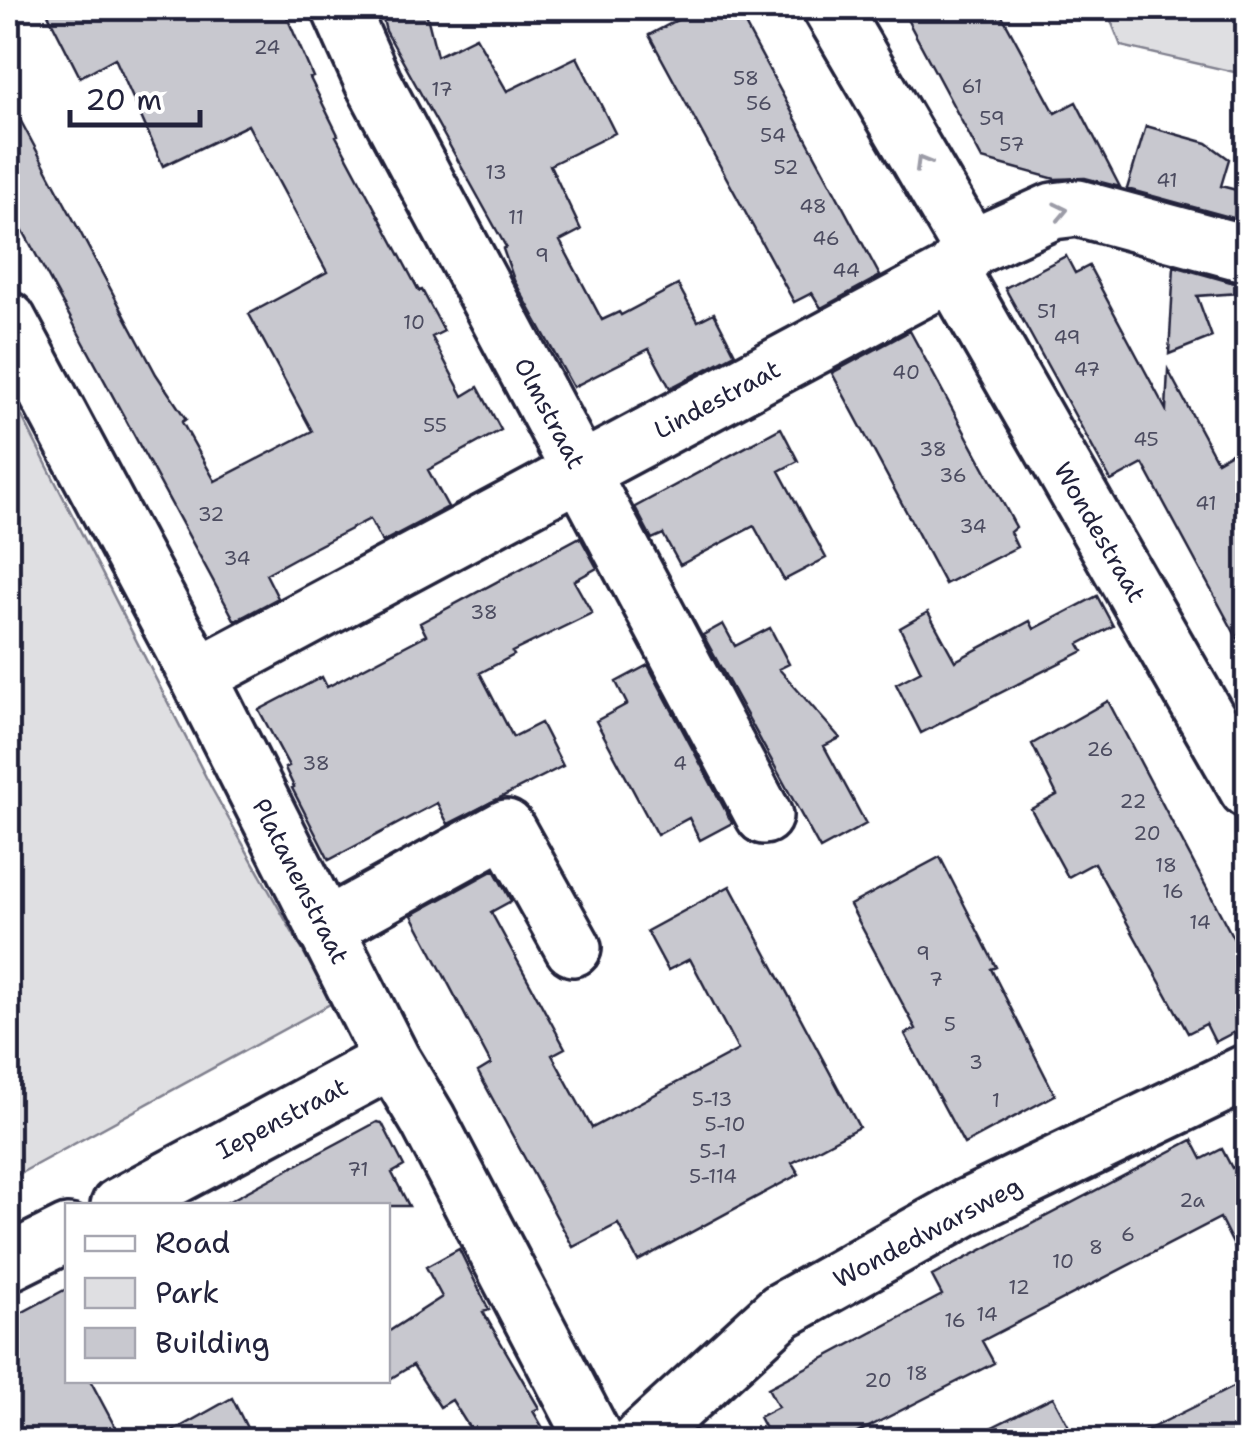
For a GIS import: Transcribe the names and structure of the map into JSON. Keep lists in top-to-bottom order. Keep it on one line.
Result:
{"streets":{"street":["Lindestraat","Olmstraat","Wondestraat","Platanenstraat","Iepenstraat","Wondedwarsweg"]},"crossings":[["Lindestraat","Olmstraat"],["Lindestraat","Wondestraat"],["Lindestraat","Platanenstraat"],["Platanenstraat","Iepenstraat"]],"house_numbers":["24","58","61","17","56","59","54","57","52","13","41","48","11","46","9","44","51","10","49","47","40","55","45","38","36","41","32","34","34","38","26","38","4","22","20","18","16","14","9","7","5","3","5-13","1","5-10","5-1","71","5-114","2a","6","8","10","12","14","16","18","20"],"legend":["Road","Park","Building"],"scale_bar":"20 m"}
